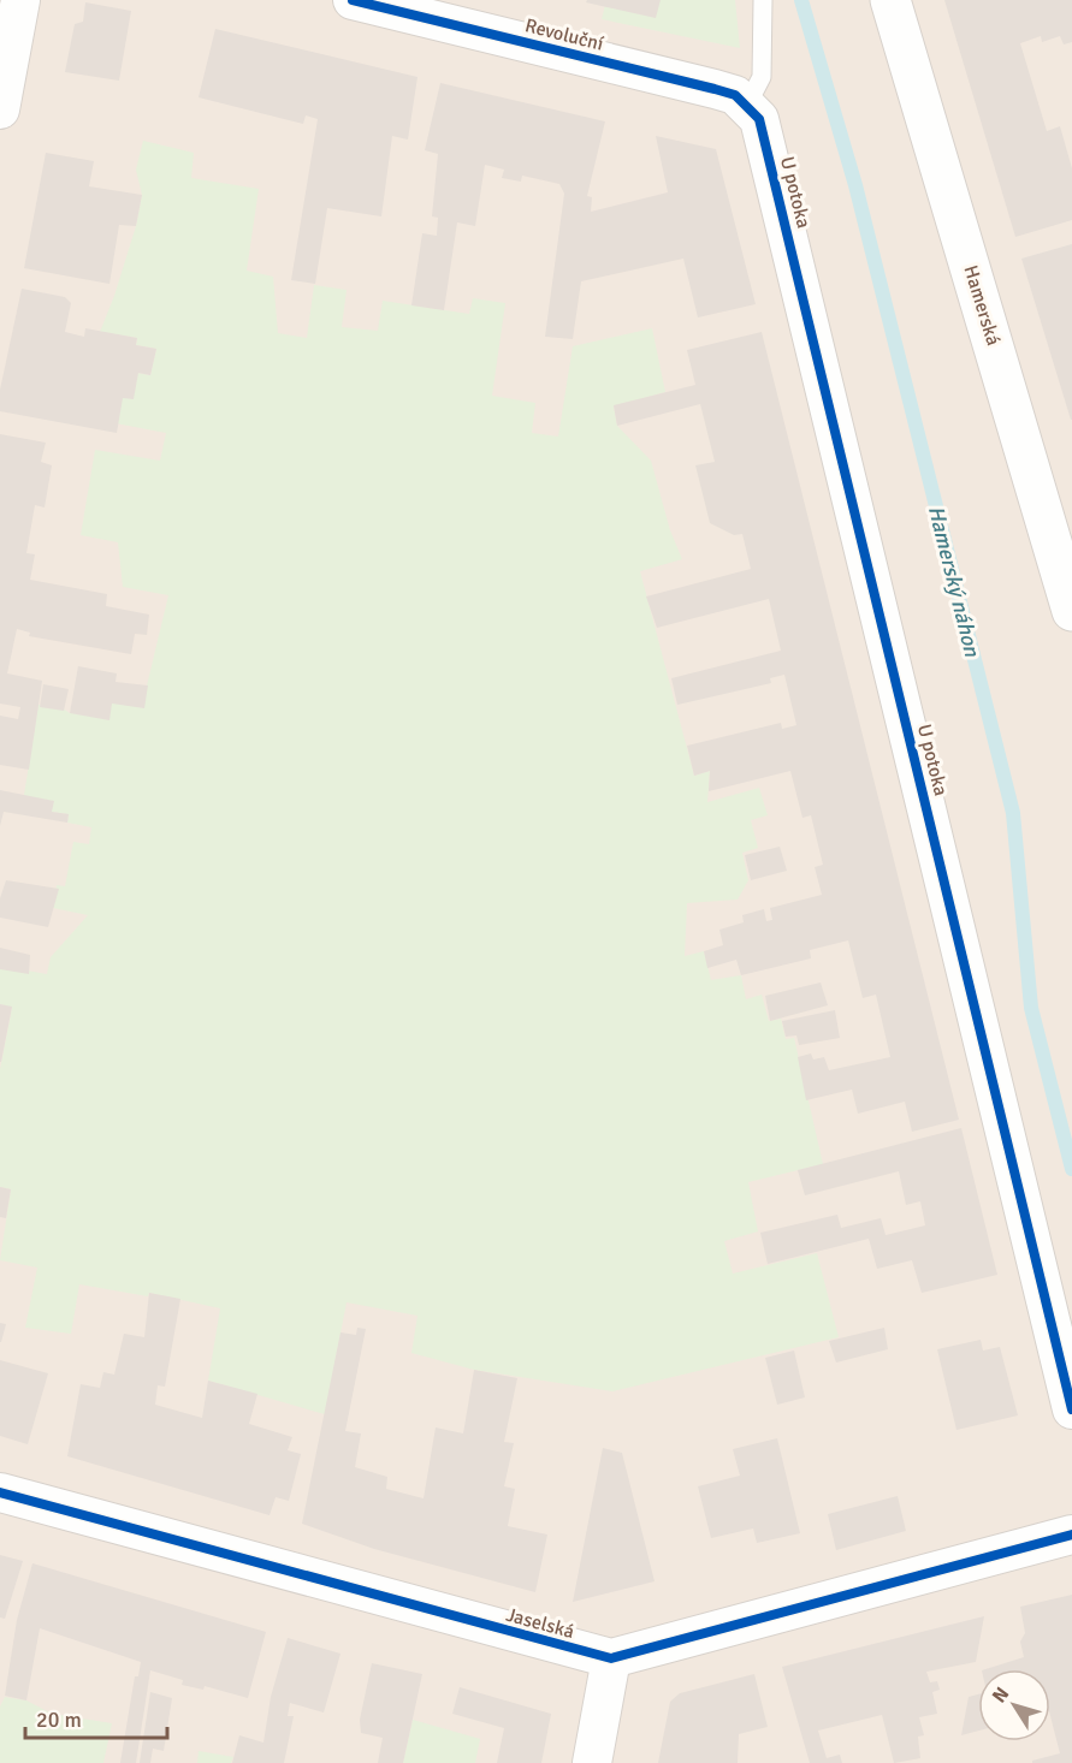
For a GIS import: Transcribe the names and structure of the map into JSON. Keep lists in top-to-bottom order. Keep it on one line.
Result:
{"streets":{"street":["Revoluční","U potoka","Hamerská","Jaselská"]},"crossings":[["Revoluční","U potoka"]],"water":["Hamerský náhon"],"scale_bar":"20 m","north":"top left"}
